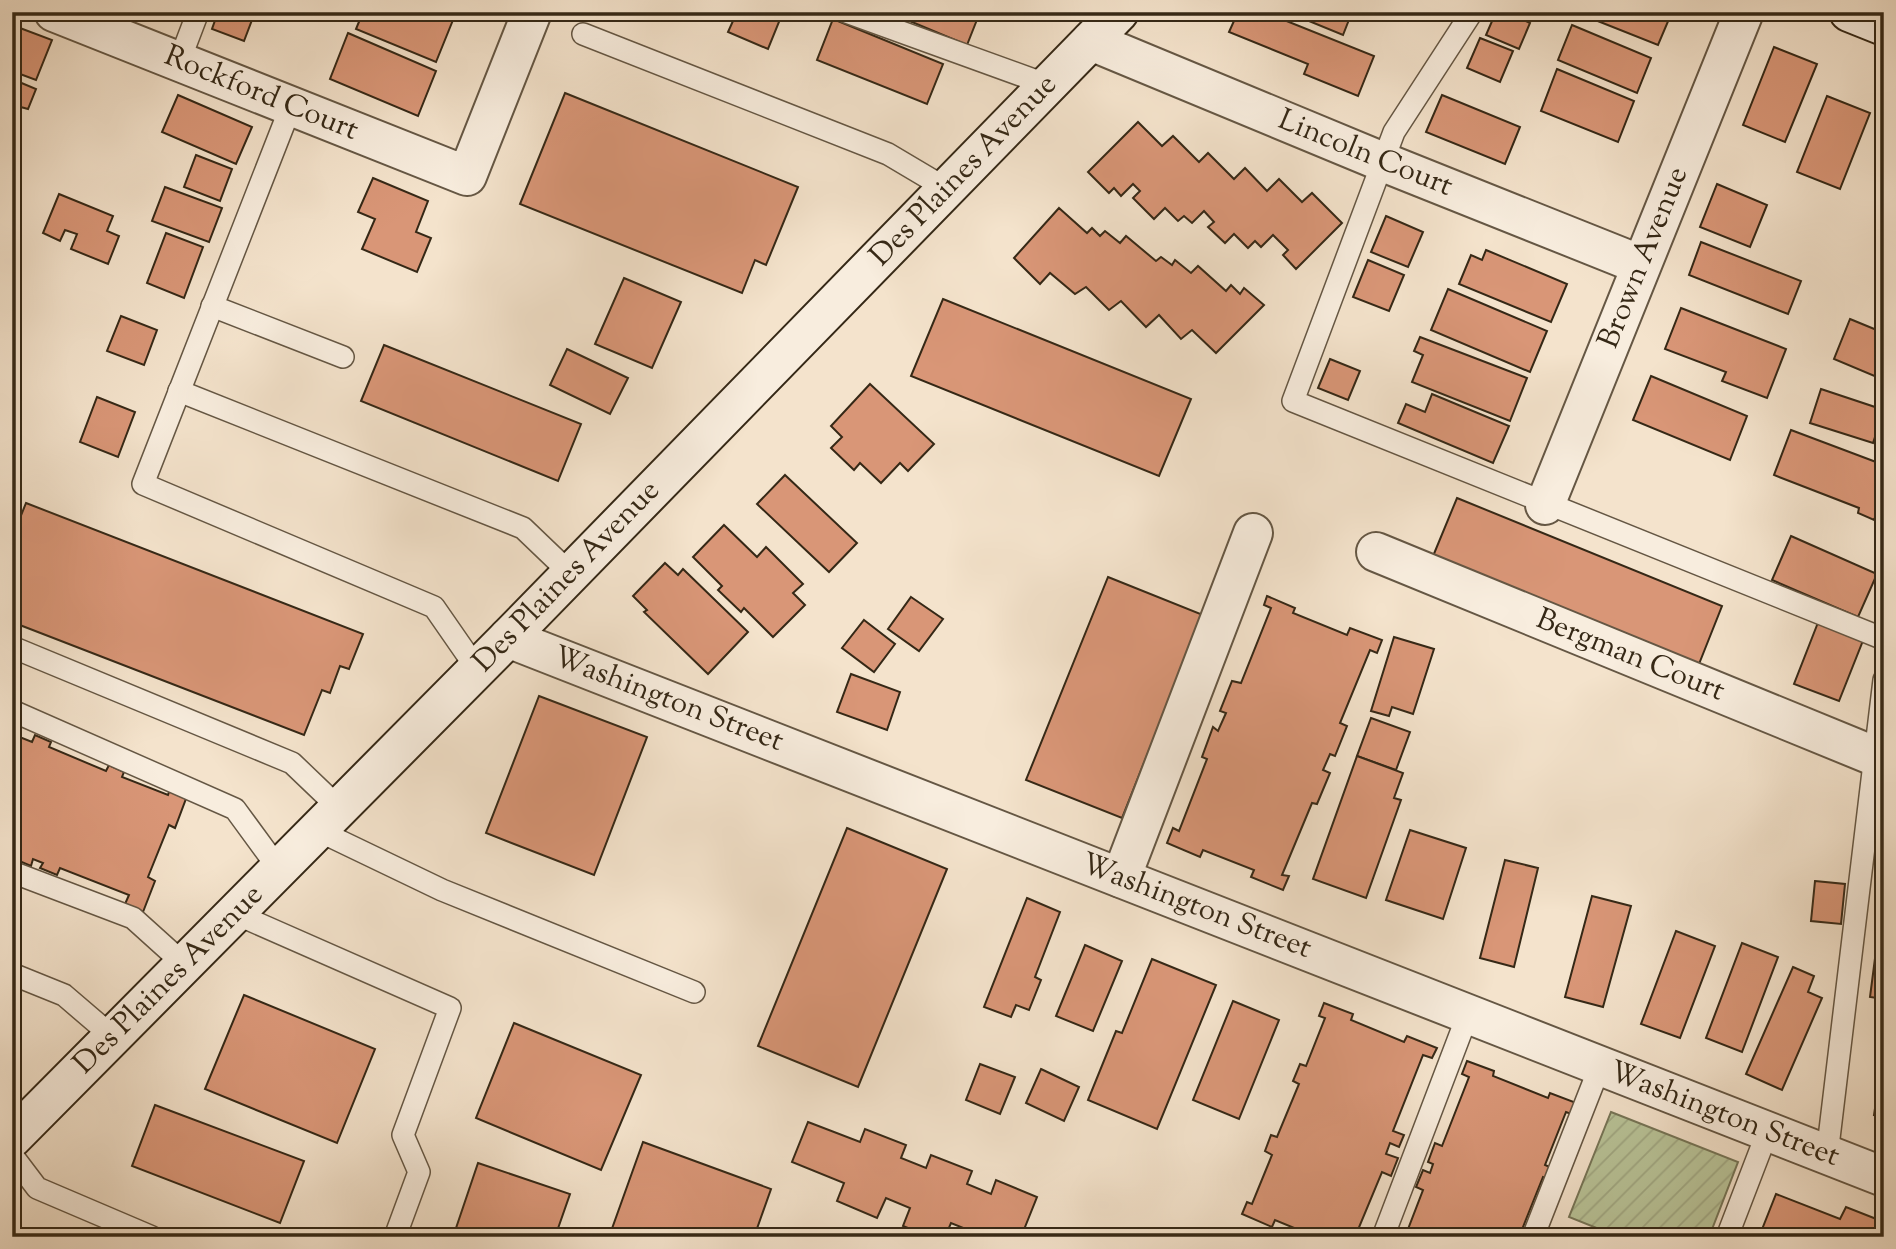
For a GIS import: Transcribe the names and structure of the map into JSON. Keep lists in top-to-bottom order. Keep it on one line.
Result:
{"streets":{"street":["Rockford Court","Lincoln Court","Des Plaines Avenue","Brown Avenue","Bergman Court","Washington Street"]},"crossings":[["Lincoln Court","Des Plaines Avenue"],["Lincoln Court","Brown Avenue"],["Des Plaines Avenue","Washington Street"]]}
